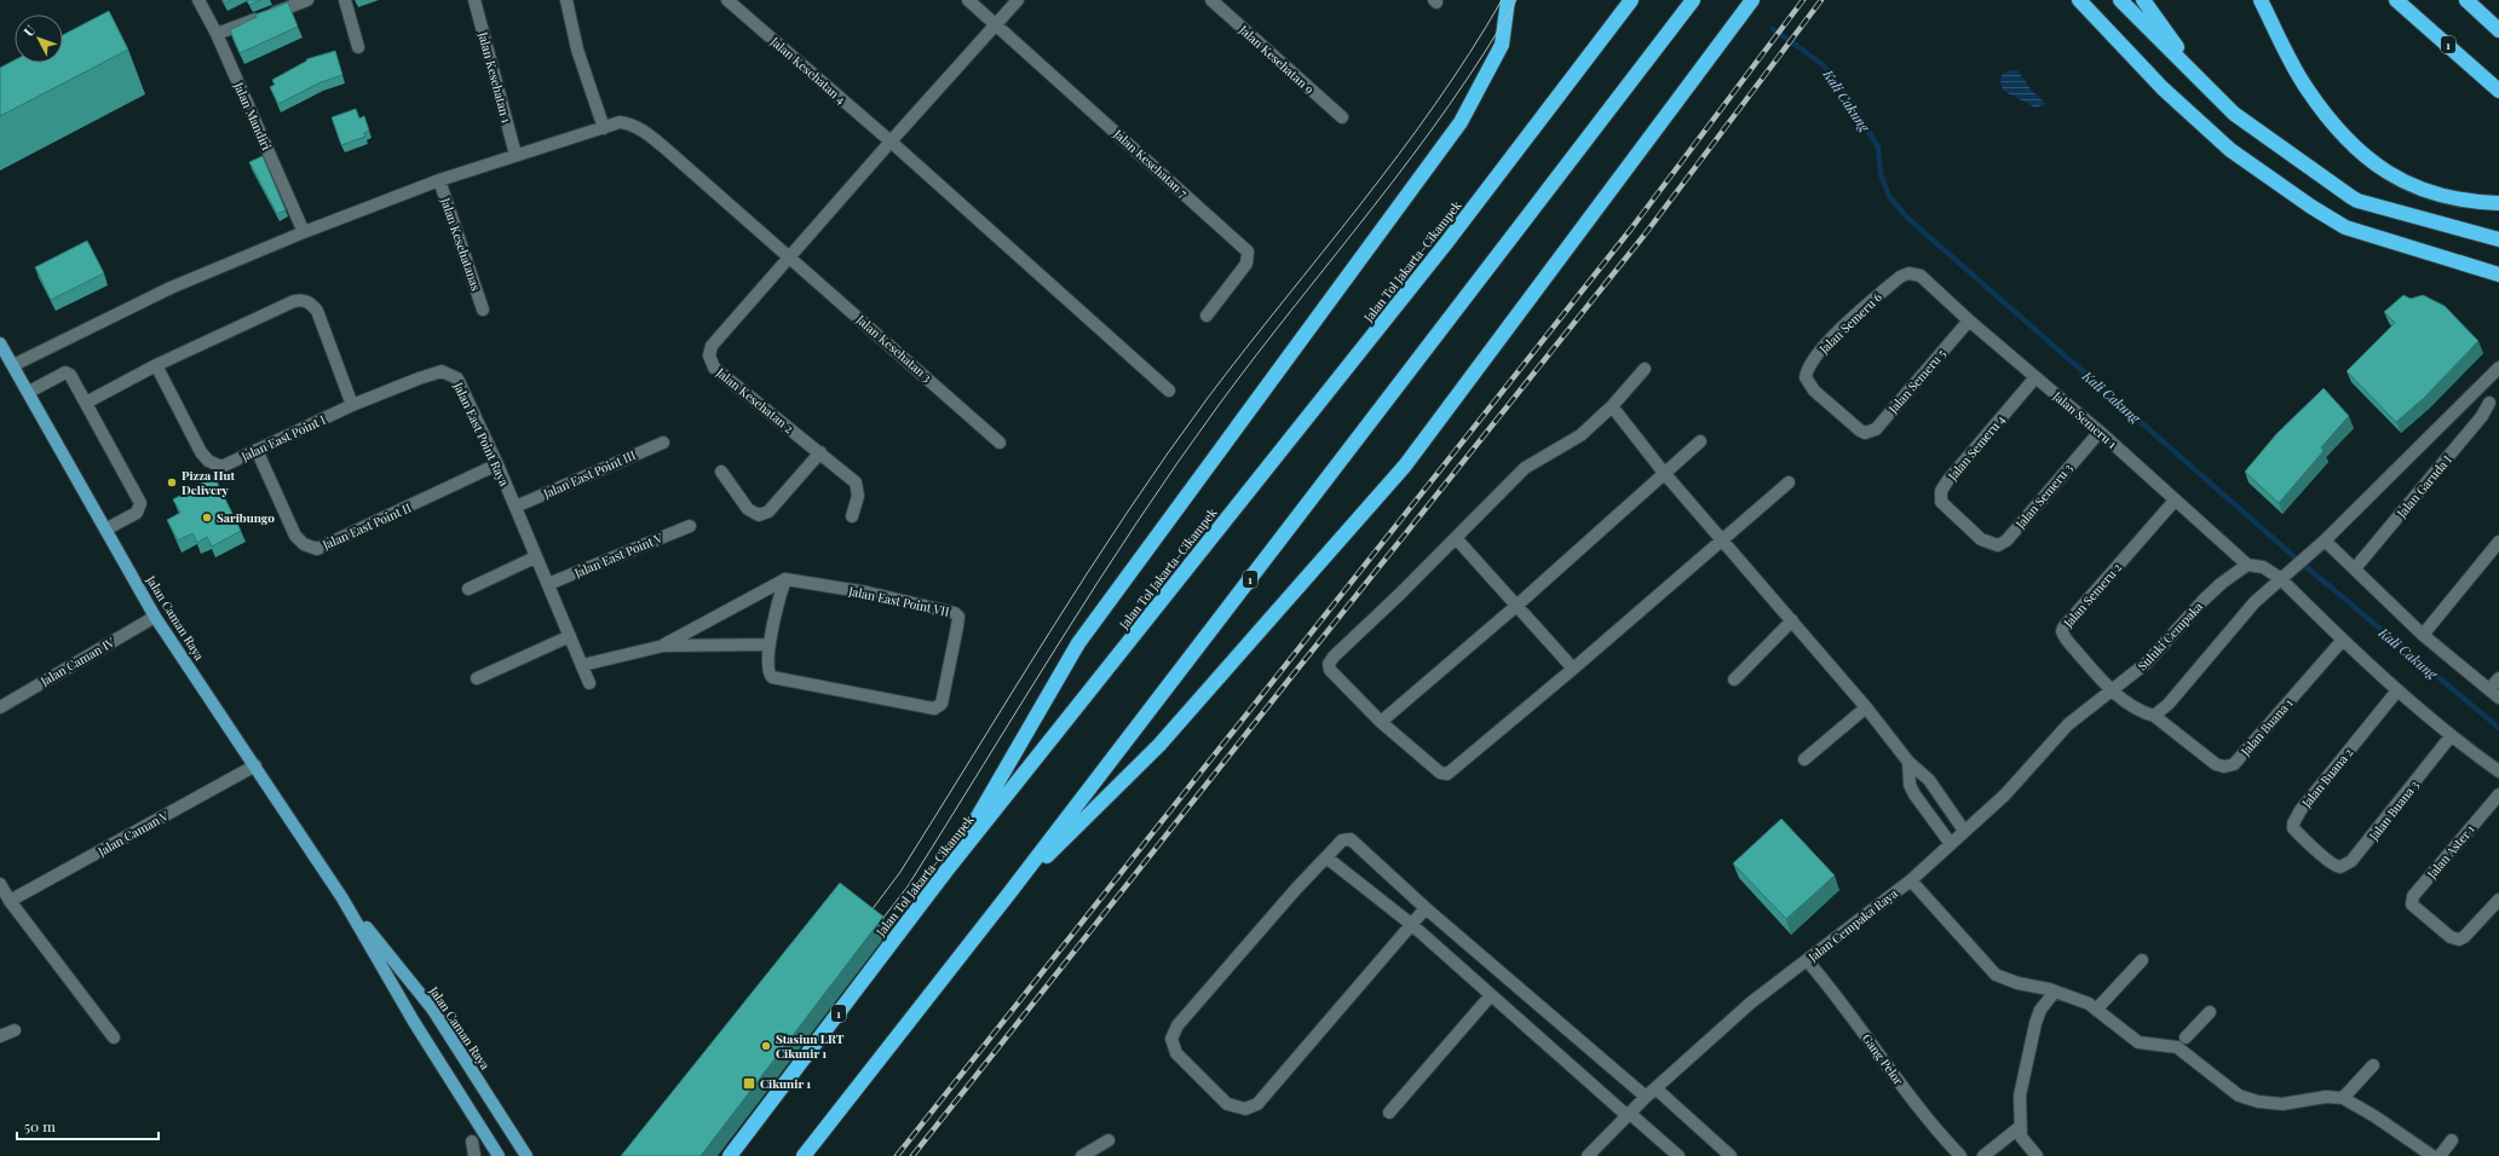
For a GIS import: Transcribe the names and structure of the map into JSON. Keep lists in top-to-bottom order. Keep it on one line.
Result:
{"streets":{"highway":["1","Jalan Tol Jakarta–Cikampek"],"main road":["Jalan Caman Raya"],"street":["Jalan Kesehatan 9","Jalan Kesehatan 4","Jalan Kesehatan 1","Jalan Mandiri","Jalan Kesehatan 7","Jalan Kesehatanas","Jalan Semeru 6","Jalan Kesehatan 3","Jalan Semeru 5","Jalan Kesehatan 2","Jalan Semeru 1","Jalan East Point Raya","Jalan East Point I","Jalan Semeru 4","Jalan East Point III","Jalan Garuda I","Jalan Semeru 3","Jalan East Point II","Jalan East Point V","Jalan Semeru 2","Jalan East Point VII","Suluki Cempaka","Jalan Caman IV","Jalan Buana 1","Jalan Buana 2","Jalan Buana 3","Jalan Caman V","Jalan Aster 1","Jalan Cempaka Raya","Gang Pelor"]},"crossings":[["Jalan Kesehatan 4","Jalan Kesehatan 2"],["Jalan Kesehatan 1","Jalan Kesehatan 3"],["Jalan Mandiri","Jalan Kesehatan 3"],["Jalan Kesehatan 7","Jalan Kesehatan 2"],["Jalan Kesehatanas","Jalan Kesehatan 3"],["Jalan Semeru 6","Jalan Semeru 5"],["Jalan Semeru 6","Jalan Semeru 1"],["Jalan Kesehatan 3","Jalan Kesehatan 2"],["Jalan Kesehatan 3","Jalan Caman Raya"],["Jalan Semeru 5","Jalan Semeru 1"],["Jalan Semeru 1","Jalan Semeru 4"],["Jalan Semeru 1","Jalan Semeru 3"],["Jalan Semeru 1","Jalan Semeru 2"],["Jalan Semeru 1","Suluki Cempaka"],["Jalan East Point Raya","Jalan East Point I"],["Jalan East Point Raya","Jalan East Point III"],["Jalan East Point Raya","Jalan East Point II"],["Jalan East Point Raya","Jalan East Point V"],["Jalan East Point I","Jalan East Point II"],["Jalan Semeru 4","Jalan Semeru 3"],["Jalan Semeru 2","Suluki Cempaka"],["Jalan Semeru 2","Jalan Cempaka Raya"],["Jalan Caman Raya","Jalan Caman IV"],["Jalan Caman Raya","Jalan Caman V"],["Suluki Cempaka","Jalan Cempaka Raya"],["Jalan Buana 2","Jalan Buana 3"],["Jalan Cempaka Raya","Gang Pelor"]],"water":["Kali Cakung"],"places":{"other":["Pizza Hut Delivery","Saribungo","Stasiun LRT Cikunir 1"],"transit":["Cikunir 1"]},"scale_bar":"50 m","north":"top left"}
